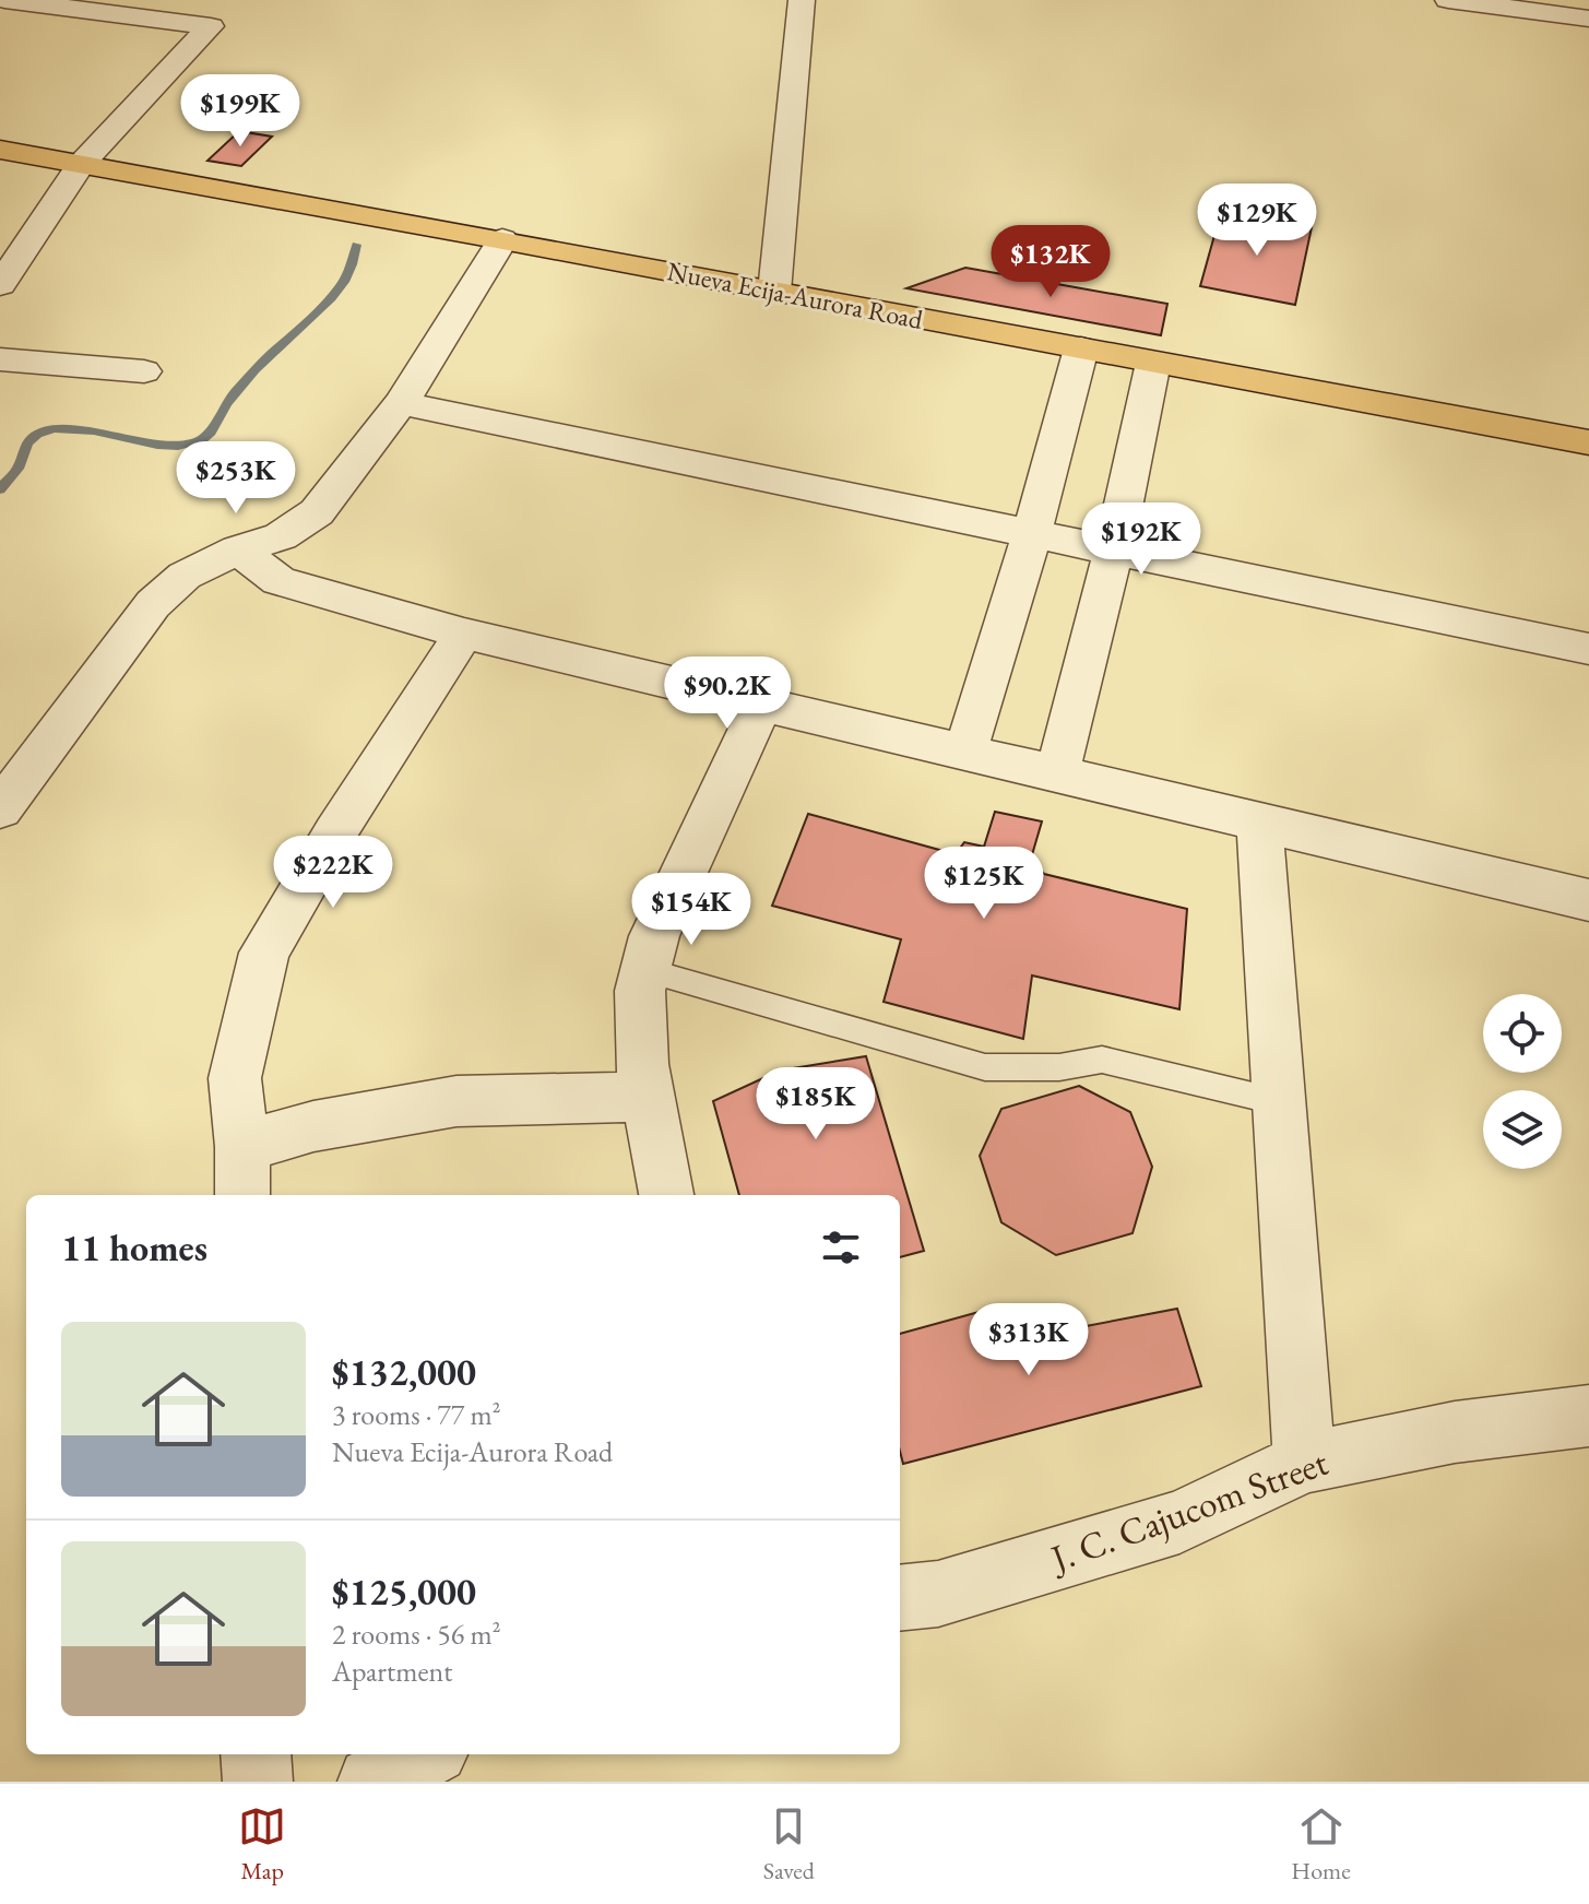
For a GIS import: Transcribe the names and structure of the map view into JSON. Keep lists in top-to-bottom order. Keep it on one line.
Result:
{"streets":{"main road":["Nueva Ecija-Aurora Road"],"street":["J. C. Cajucom Street"]},"page":{"price":["$199K","$129K","$132K","$253K","$192K","$90.2K","$222K","$125K","$154K","$185K","$313K"],"heading":"11 homes","list":[{"name":"$132,000","note":"3 rooms · 77 m² · Nueva Ecija-Aurora Road"},{"name":"$125,000","note":"2 rooms · 56 m² · Apartment"}],"tabs":["Map","Saved","Home"]}}
